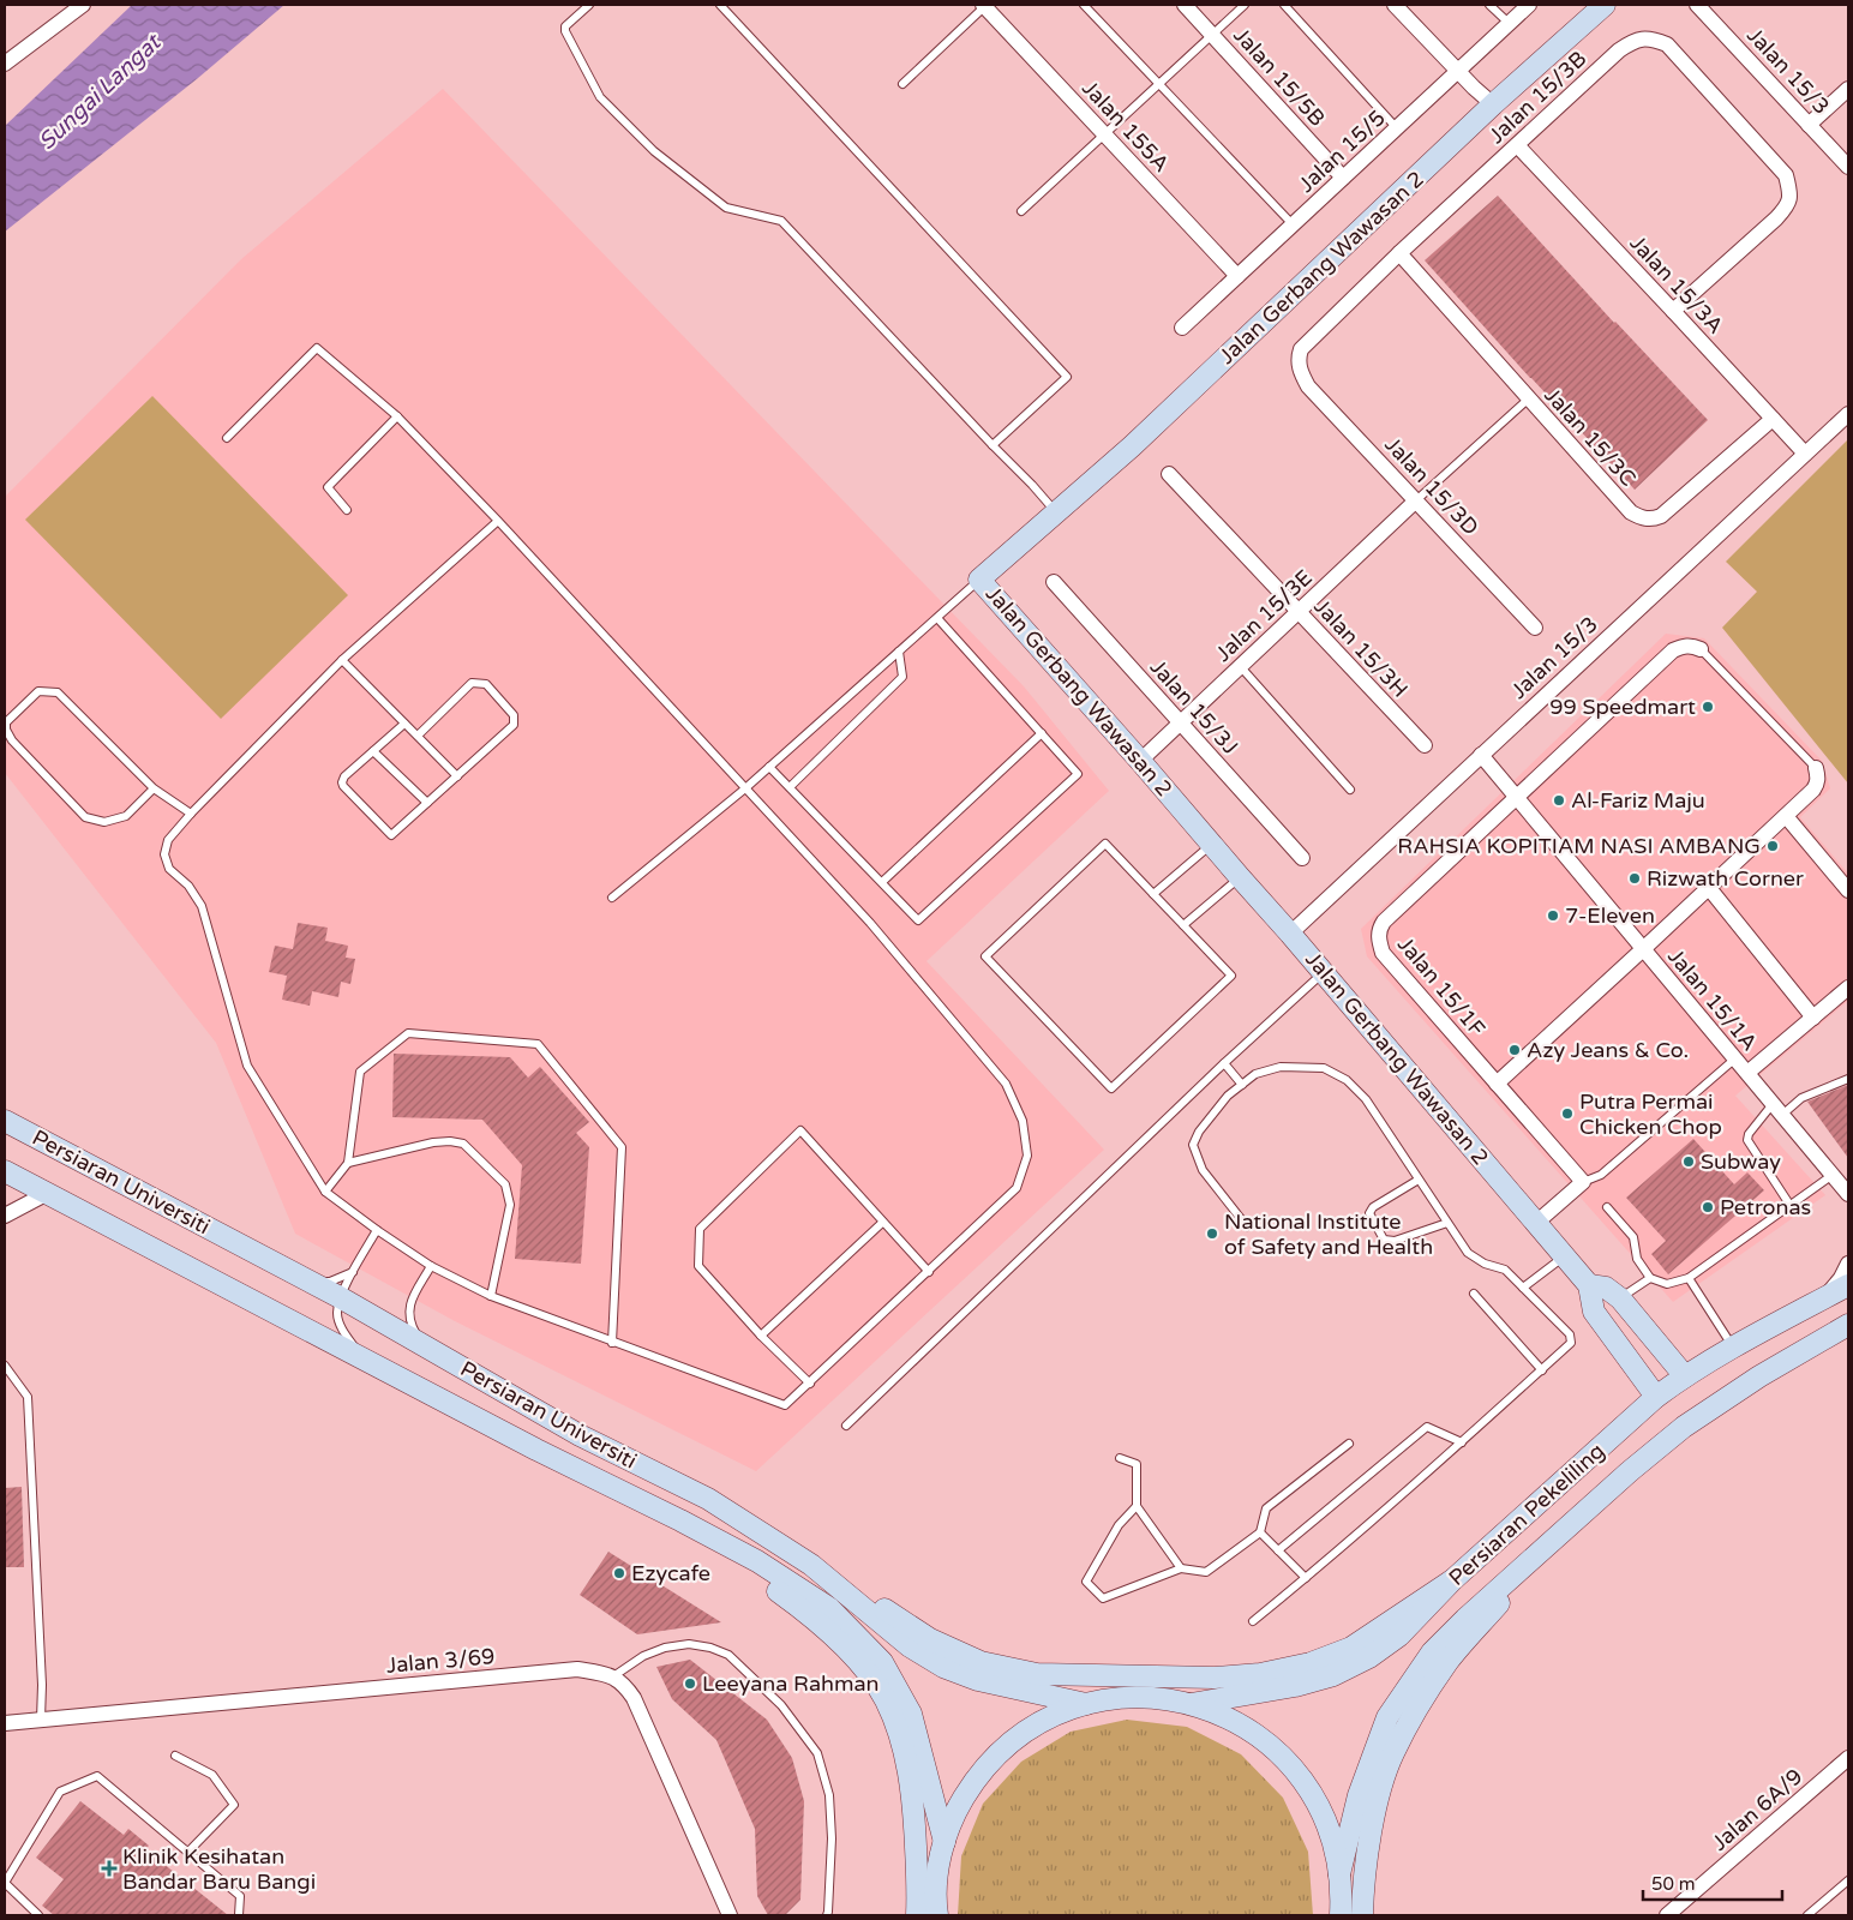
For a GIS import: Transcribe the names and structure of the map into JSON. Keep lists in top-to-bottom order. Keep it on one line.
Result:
{"streets":{"main road":["Jalan Gerbang Wawasan 2","Persiaran Universiti","Persiaran Pekeliling"],"street":["Jalan 15/3","Jalan 15/5B","Jalan 15/3B","Jalan 155A","Jalan 15/5","Jalan 15/3A","Jalan 15/3C","Jalan 15/3D","Jalan 15/3E","Jalan 15/3H","Jalan 15/3J","Jalan 15/1F","Jalan 15/1A","Jalan 3/69","Jalan 6A/9"]},"crossings":[["Jalan 15/3","Jalan Gerbang Wawasan 2"],["Jalan 15/3","Jalan 15/3A"],["Jalan 15/3","Jalan 15/1A"],["Jalan 15/5B","Jalan 15/5"],["Jalan 15/3B","Jalan 15/3A"],["Jalan 15/3B","Jalan 15/3C"],["Jalan 15/3B","Jalan 15/3D"],["Jalan 155A","Jalan 15/5"],["Jalan Gerbang Wawasan 2","Jalan 15/3E"],["Jalan Gerbang Wawasan 2","Persiaran Pekeliling"],["Jalan 15/3A","Jalan 15/3C"],["Jalan 15/3D","Jalan 15/3E"],["Jalan 15/3E","Jalan 15/3H"],["Jalan 15/3E","Jalan 15/3J"],["Jalan 15/1F","Jalan 15/1A"]],"water":["Sungai Langat"],"places":{"other":["99 Speedmart","Al-Fariz Maju","RAHSIA KOPITIAM NASI AMBANG","Rizwath Corner","7-Eleven","Azy Jeans & Co.","Putra Permai Chicken Chop","Subway","Petronas","National Institute of Safety and Health","Ezycafe","Leeyana Rahman"],"health":["Klinik Kesihatan Bandar Baru Bangi"]},"scale_bar":"50 m"}
